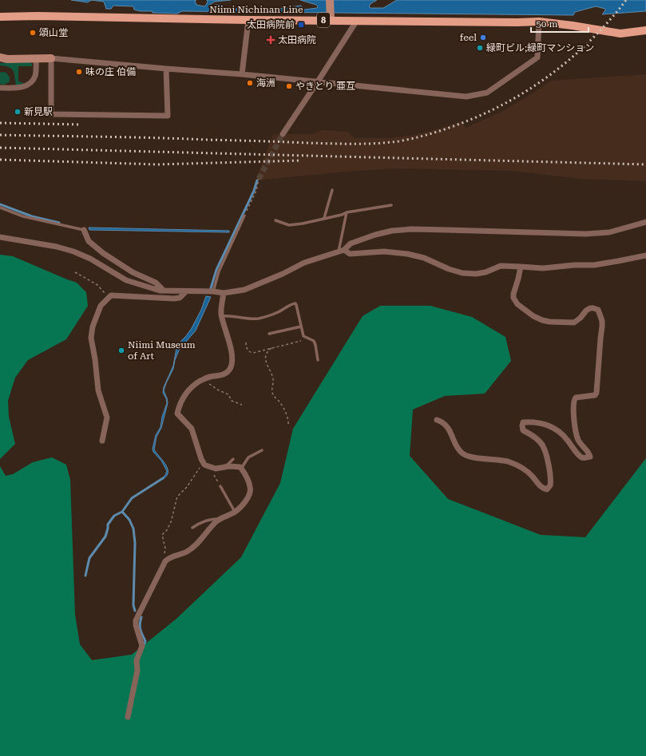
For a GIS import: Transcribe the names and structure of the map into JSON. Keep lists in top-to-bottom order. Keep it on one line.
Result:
{"streets":{"main road":["Niimi Nichinan Line","8"]},"places":{"transit":["太田病院前"],"other":["頌山堂","feel","緑町ビル;緑町マンション","味の庄 伯備","海洲","やきとり 亜互","新見駅","Niimi Museum of Art"],"health":["太田病院"]},"scale_bar":"50 m"}
